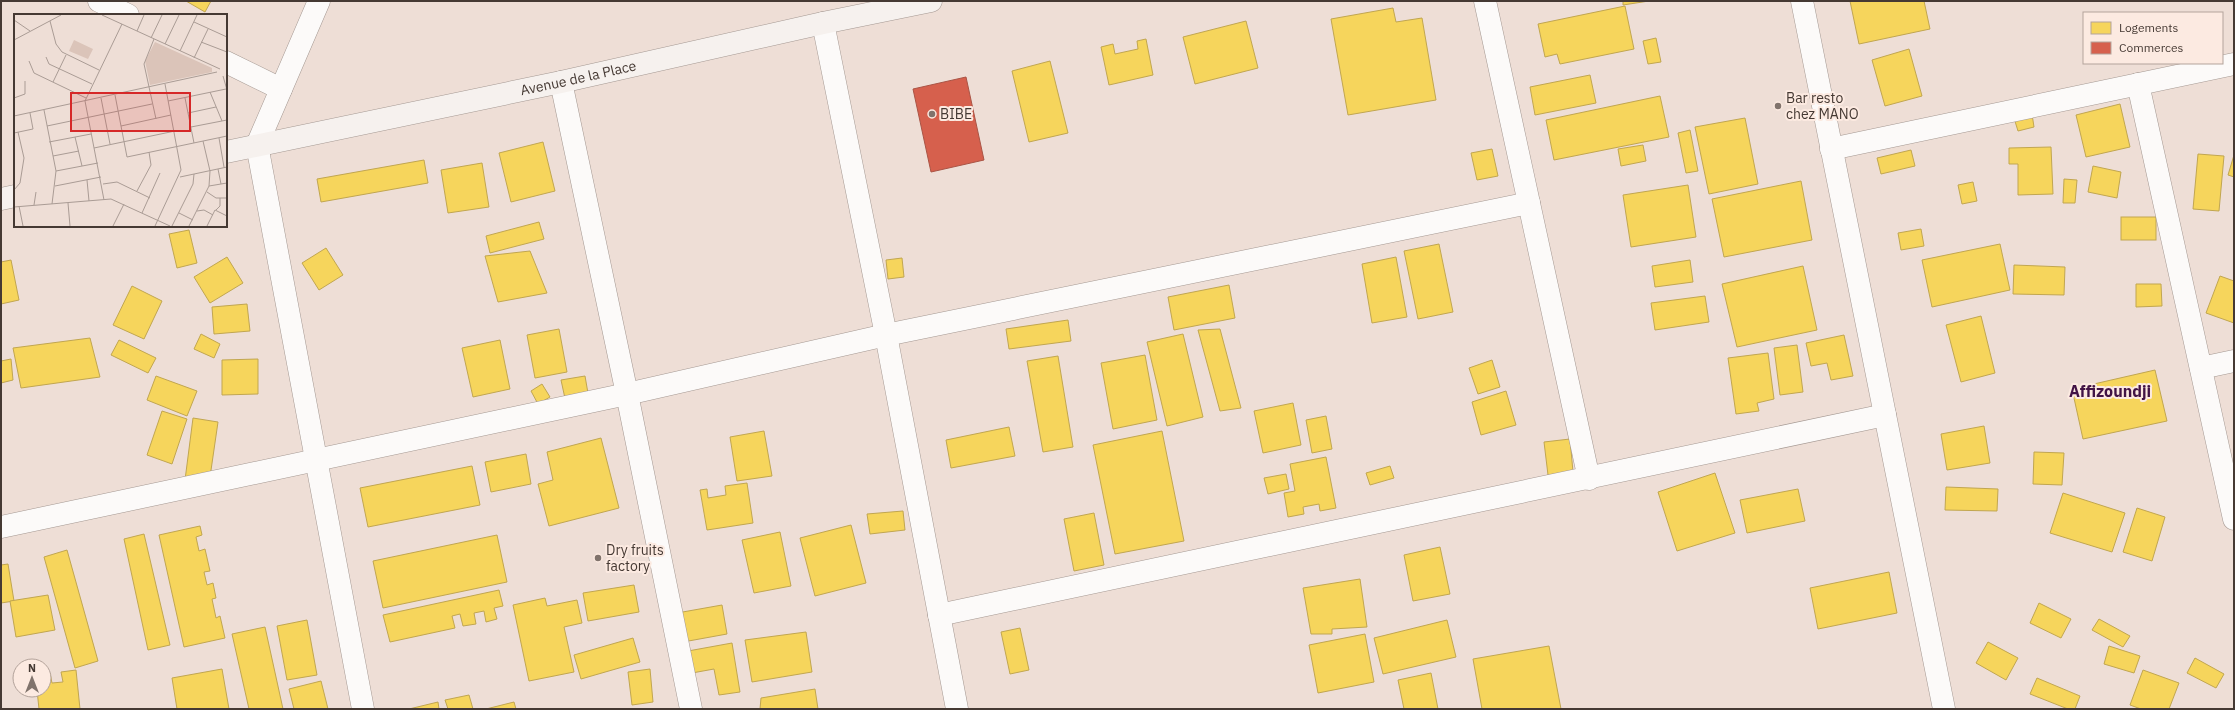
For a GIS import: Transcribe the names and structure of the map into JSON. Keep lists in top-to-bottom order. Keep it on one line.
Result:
{"streets":{"street":["Avenue de la Place"]},"districts":["Affizoundji"],"places":["Bar resto chez MANO","BIBE","Dry fruits factory"],"legend":["Logements","Commerces"],"north":"top"}
